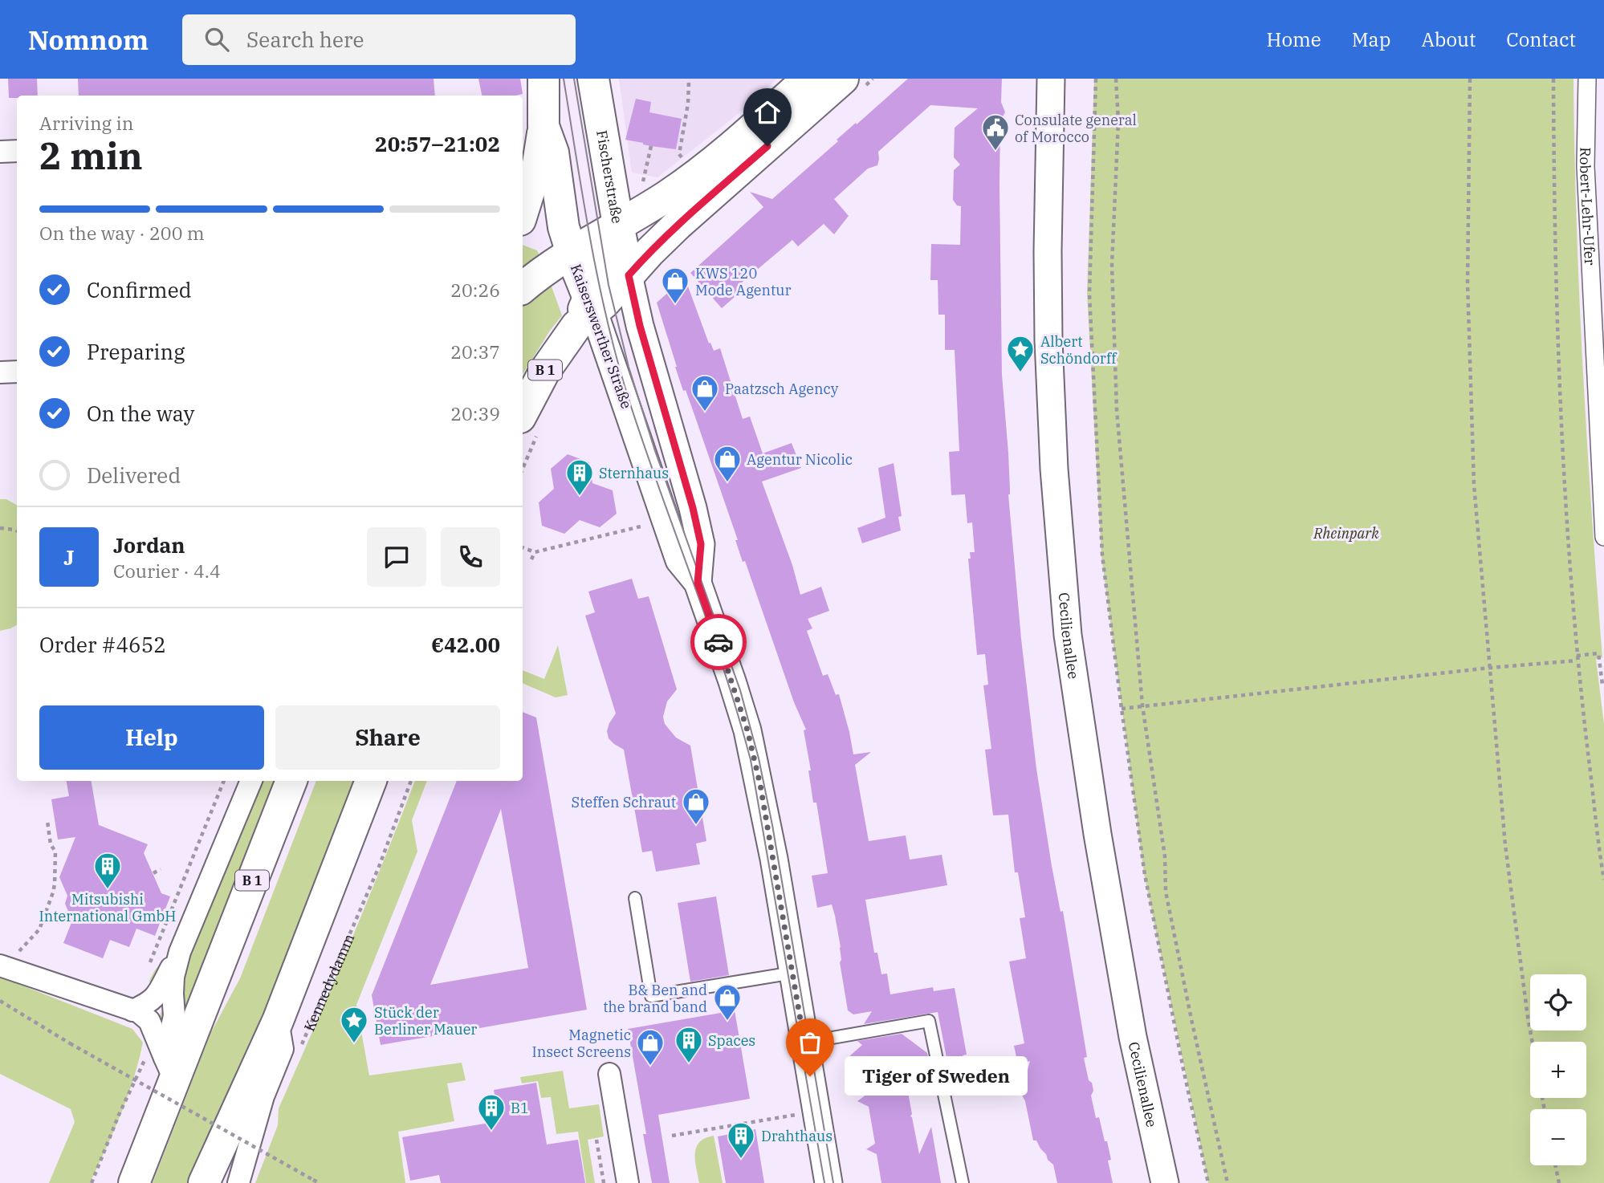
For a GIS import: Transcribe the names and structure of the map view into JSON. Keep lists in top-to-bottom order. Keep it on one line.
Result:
{"streets":{"main road":["Fischerstraße","Kaiserswerther Straße","B 1"],"street":["Robert-Lehr-Ufer","Cecilienallee"],"path":["Kennedydamm"]},"crossings":[["Fischerstraße","Kaiserswerther Straße"],["Fischerstraße","B 1"],["Kaiserswerther Straße","B 1"]],"parks":["Rheinpark"],"places":{"public building":["Consulate general of Morocco"],"shop":["KWS 120 Mode Agentur","Paatzsch Agency","Agentur Nicolic","Steffen Schraut","B& Ben and the brand band","Magnetic Insect Screens"],"place":["Albert Schöndorff","Stück der Berliner Mauer"],"building":["Sternhaus","Mitsubishi International GmbH","Spaces","B1","Drahthaus"],"other":["Tiger of Sweden"]},"page":{"header":"Nomnom","search":"Search here","nav":["Home","Map","About","Contact"],"heading":["2 min","Arriving in","20:57–21:02"],"panel":["Jordan","Courier · 4.4","Order #4652","€42.00"],"bar":"On the way · 200 m","list":[["Confirmed","20:26"],["Preparing","20:37"],["On the way","20:39"],"Delivered"],"round":"J","buttons":["Help","Share"],"map_buttons":["+","−"],"bubble":"Tiger of Sweden"}}
